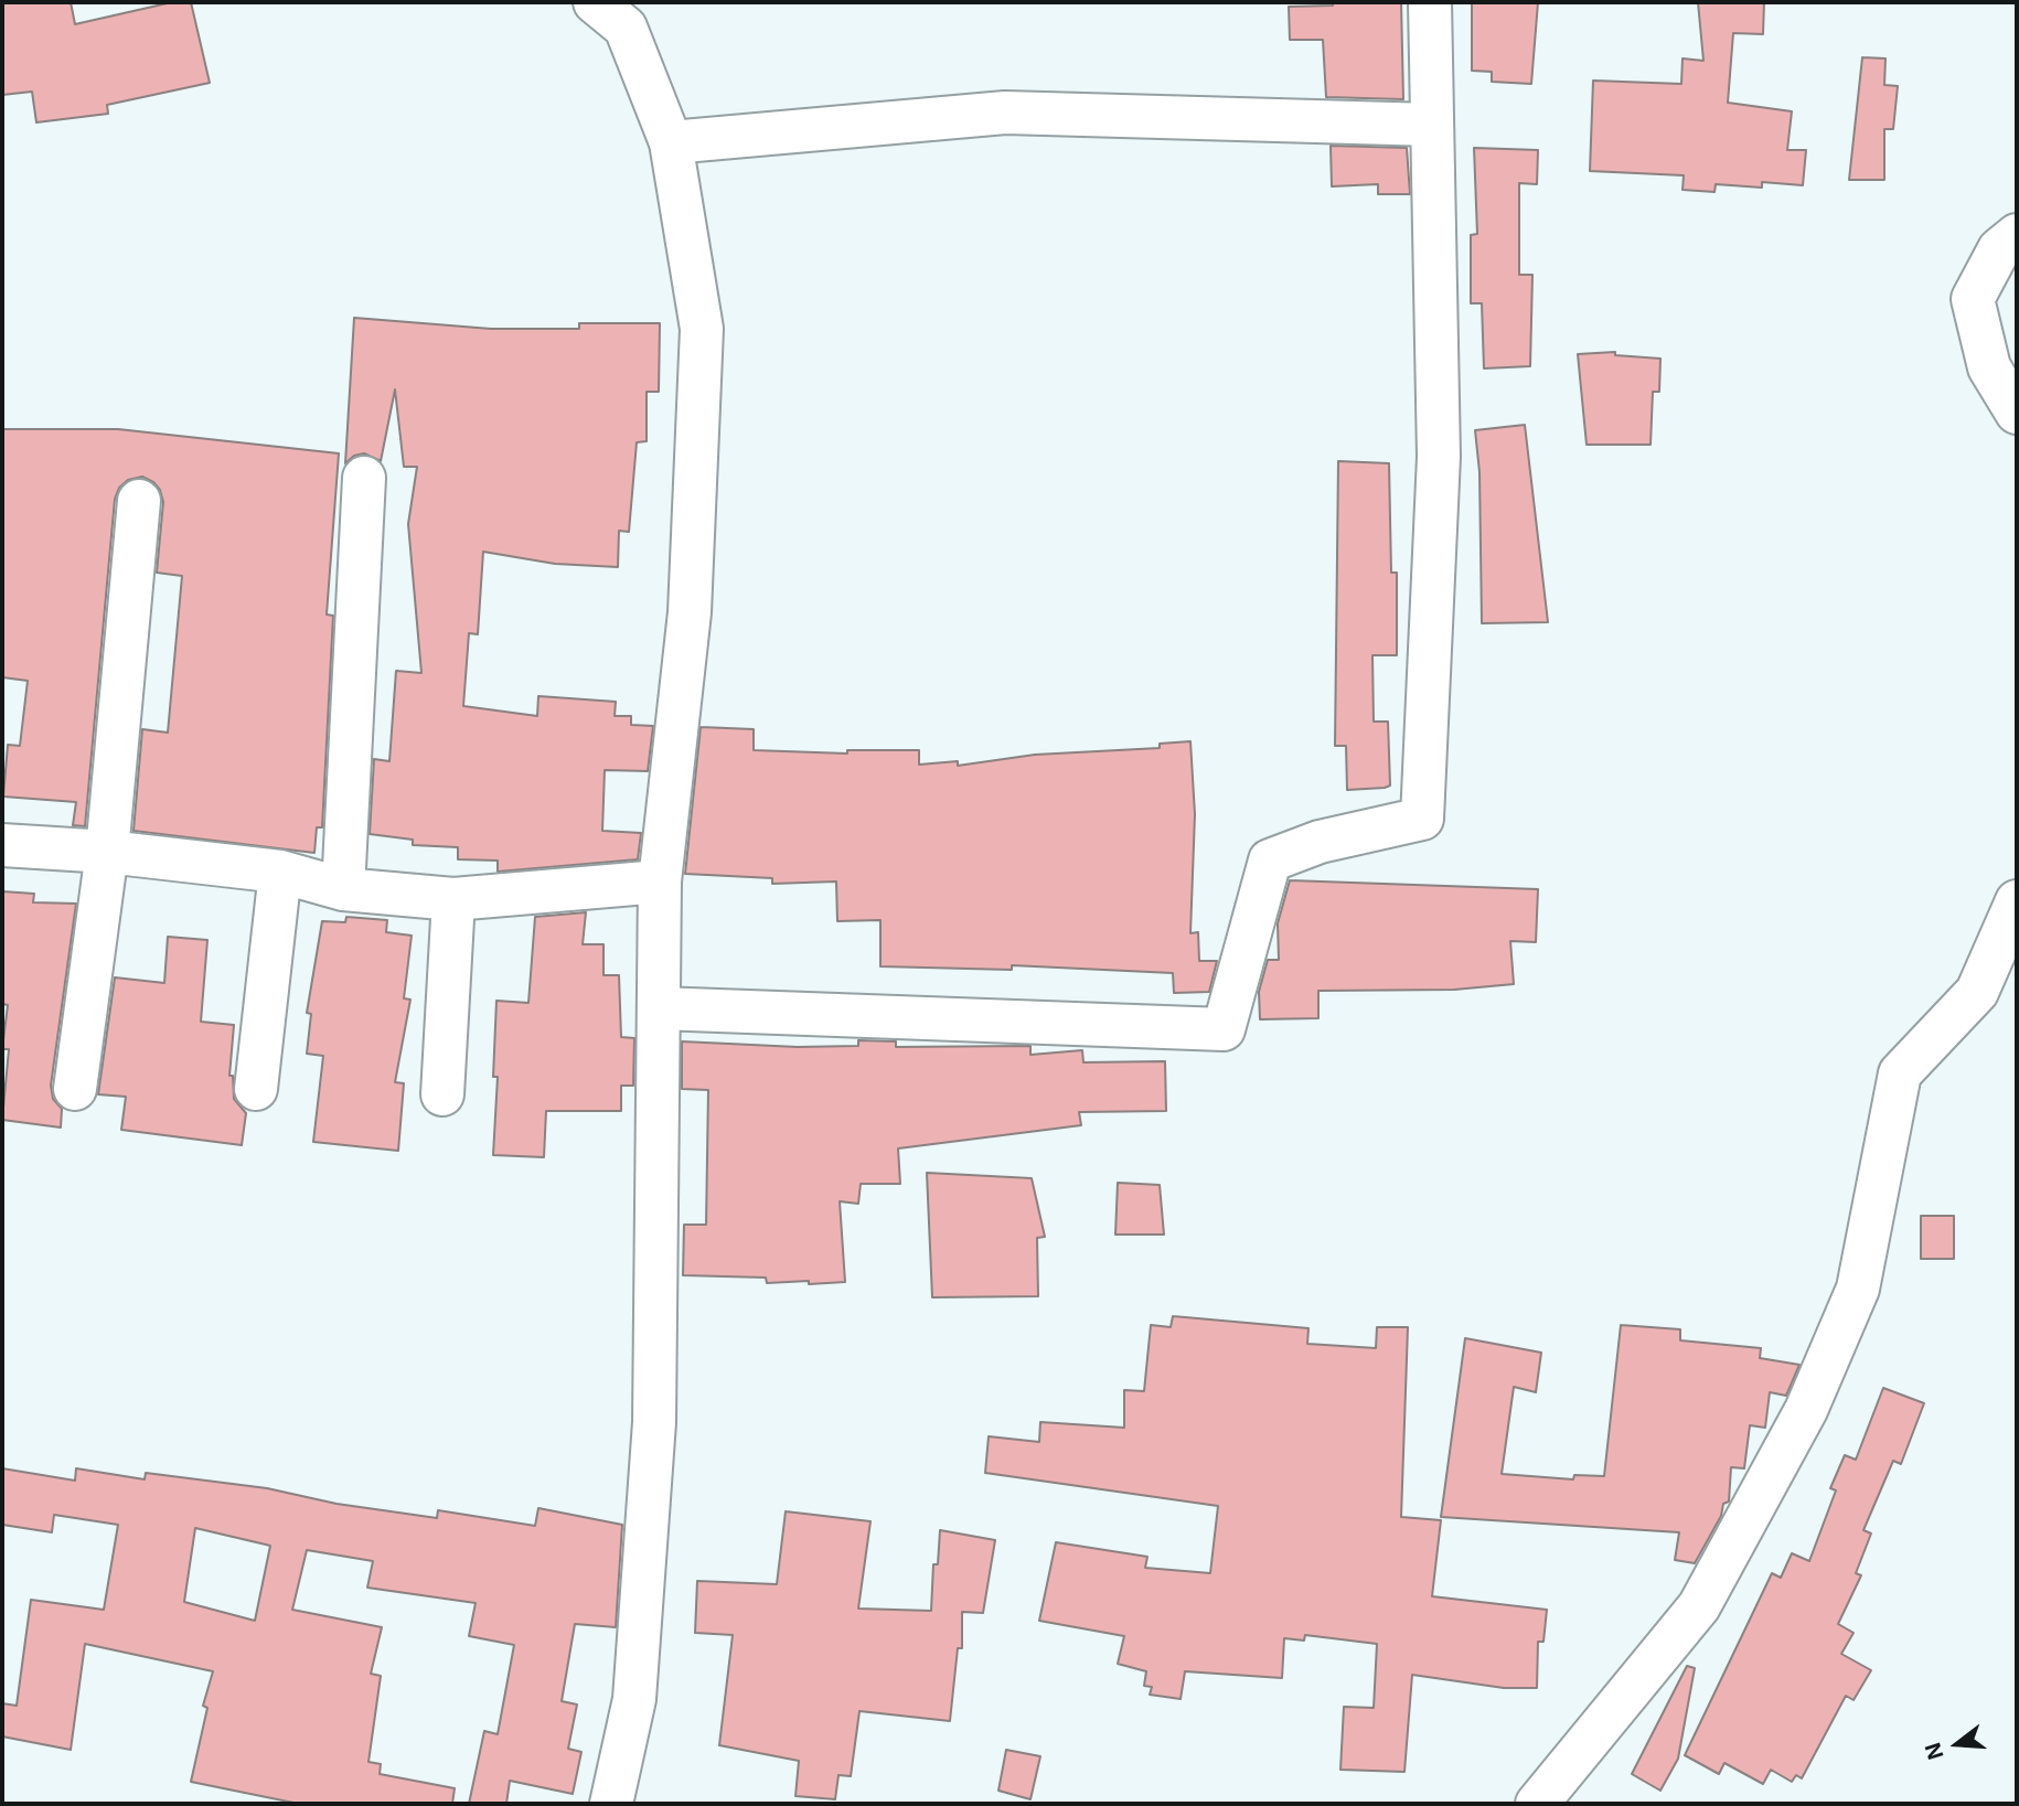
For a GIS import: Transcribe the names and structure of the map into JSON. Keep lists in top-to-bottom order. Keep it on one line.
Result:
{"north":"left"}
